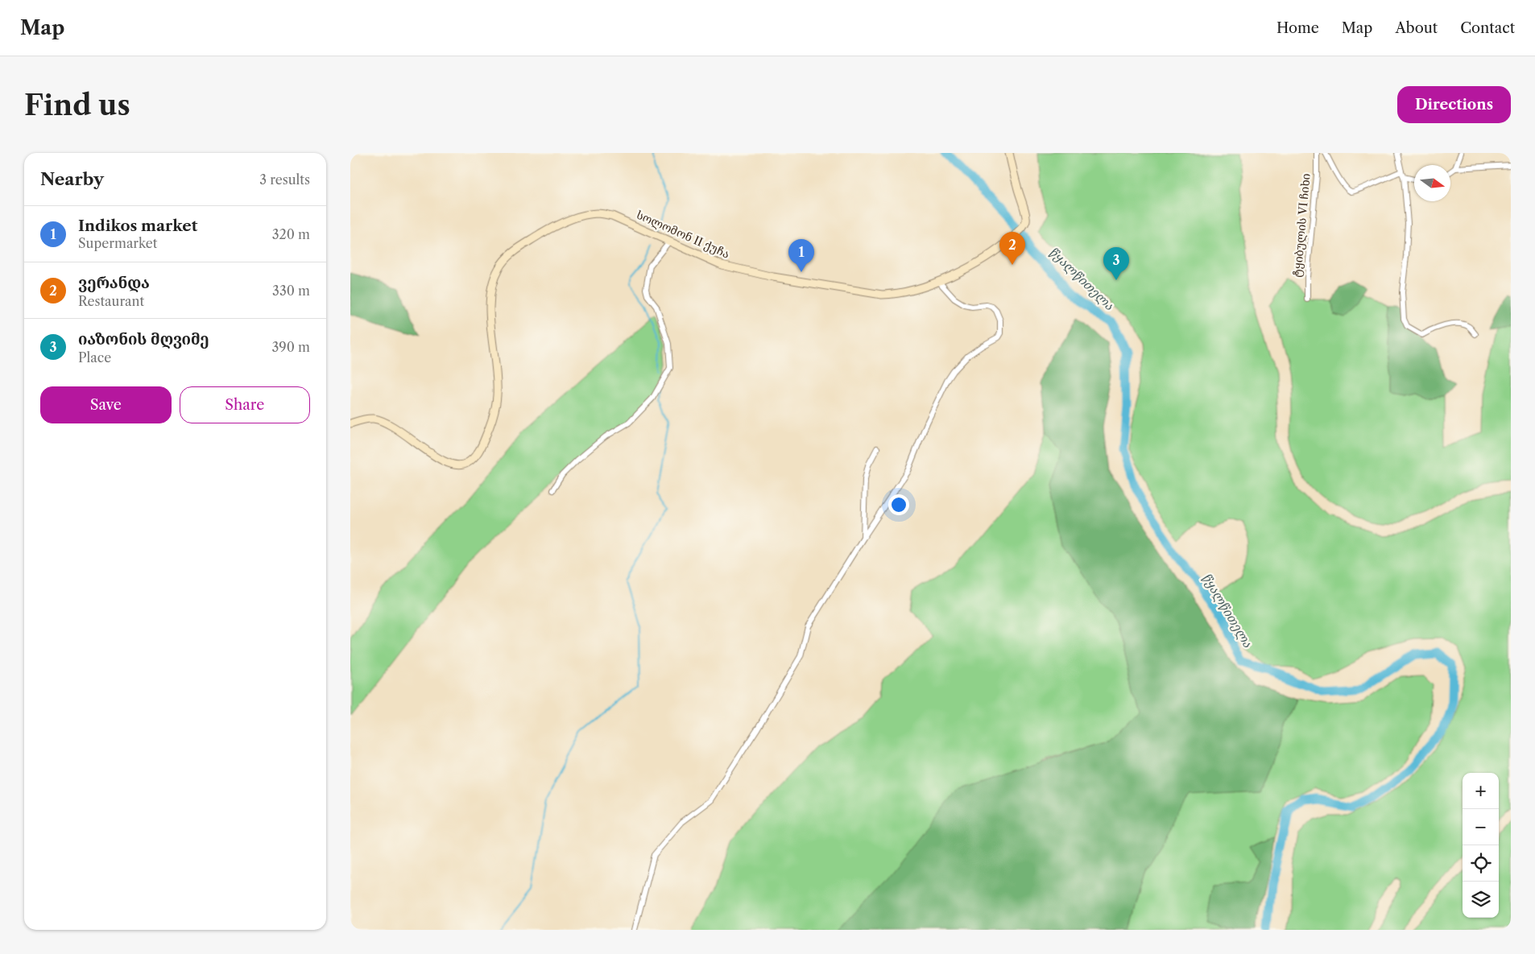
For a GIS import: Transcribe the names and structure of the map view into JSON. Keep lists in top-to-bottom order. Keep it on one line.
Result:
{"streets":{"main road":["სოლომონ II ქუჩა"],"street":["ტყიბულის VI ჩიხი"]},"water":["წყალწითელა"],"north":"right","page":{"header":"Map","nav":["Home","Map","About","Contact"],"buttons":["Directions",["Save","Share"]],"title":"Find us","heading":["Nearby","3 results"],"list":[{"mark":"1","name":"Indikos market","note":"Supermarket","value":"320 m"},{"mark":"2","name":"ვერანდა","note":"Restaurant","value":"330 m"},{"mark":"3","name":"იაზონის მღვიმე","note":"Place","value":"390 m"}],"pins":["2","1","3"],"map_buttons":["+","−"]}}
